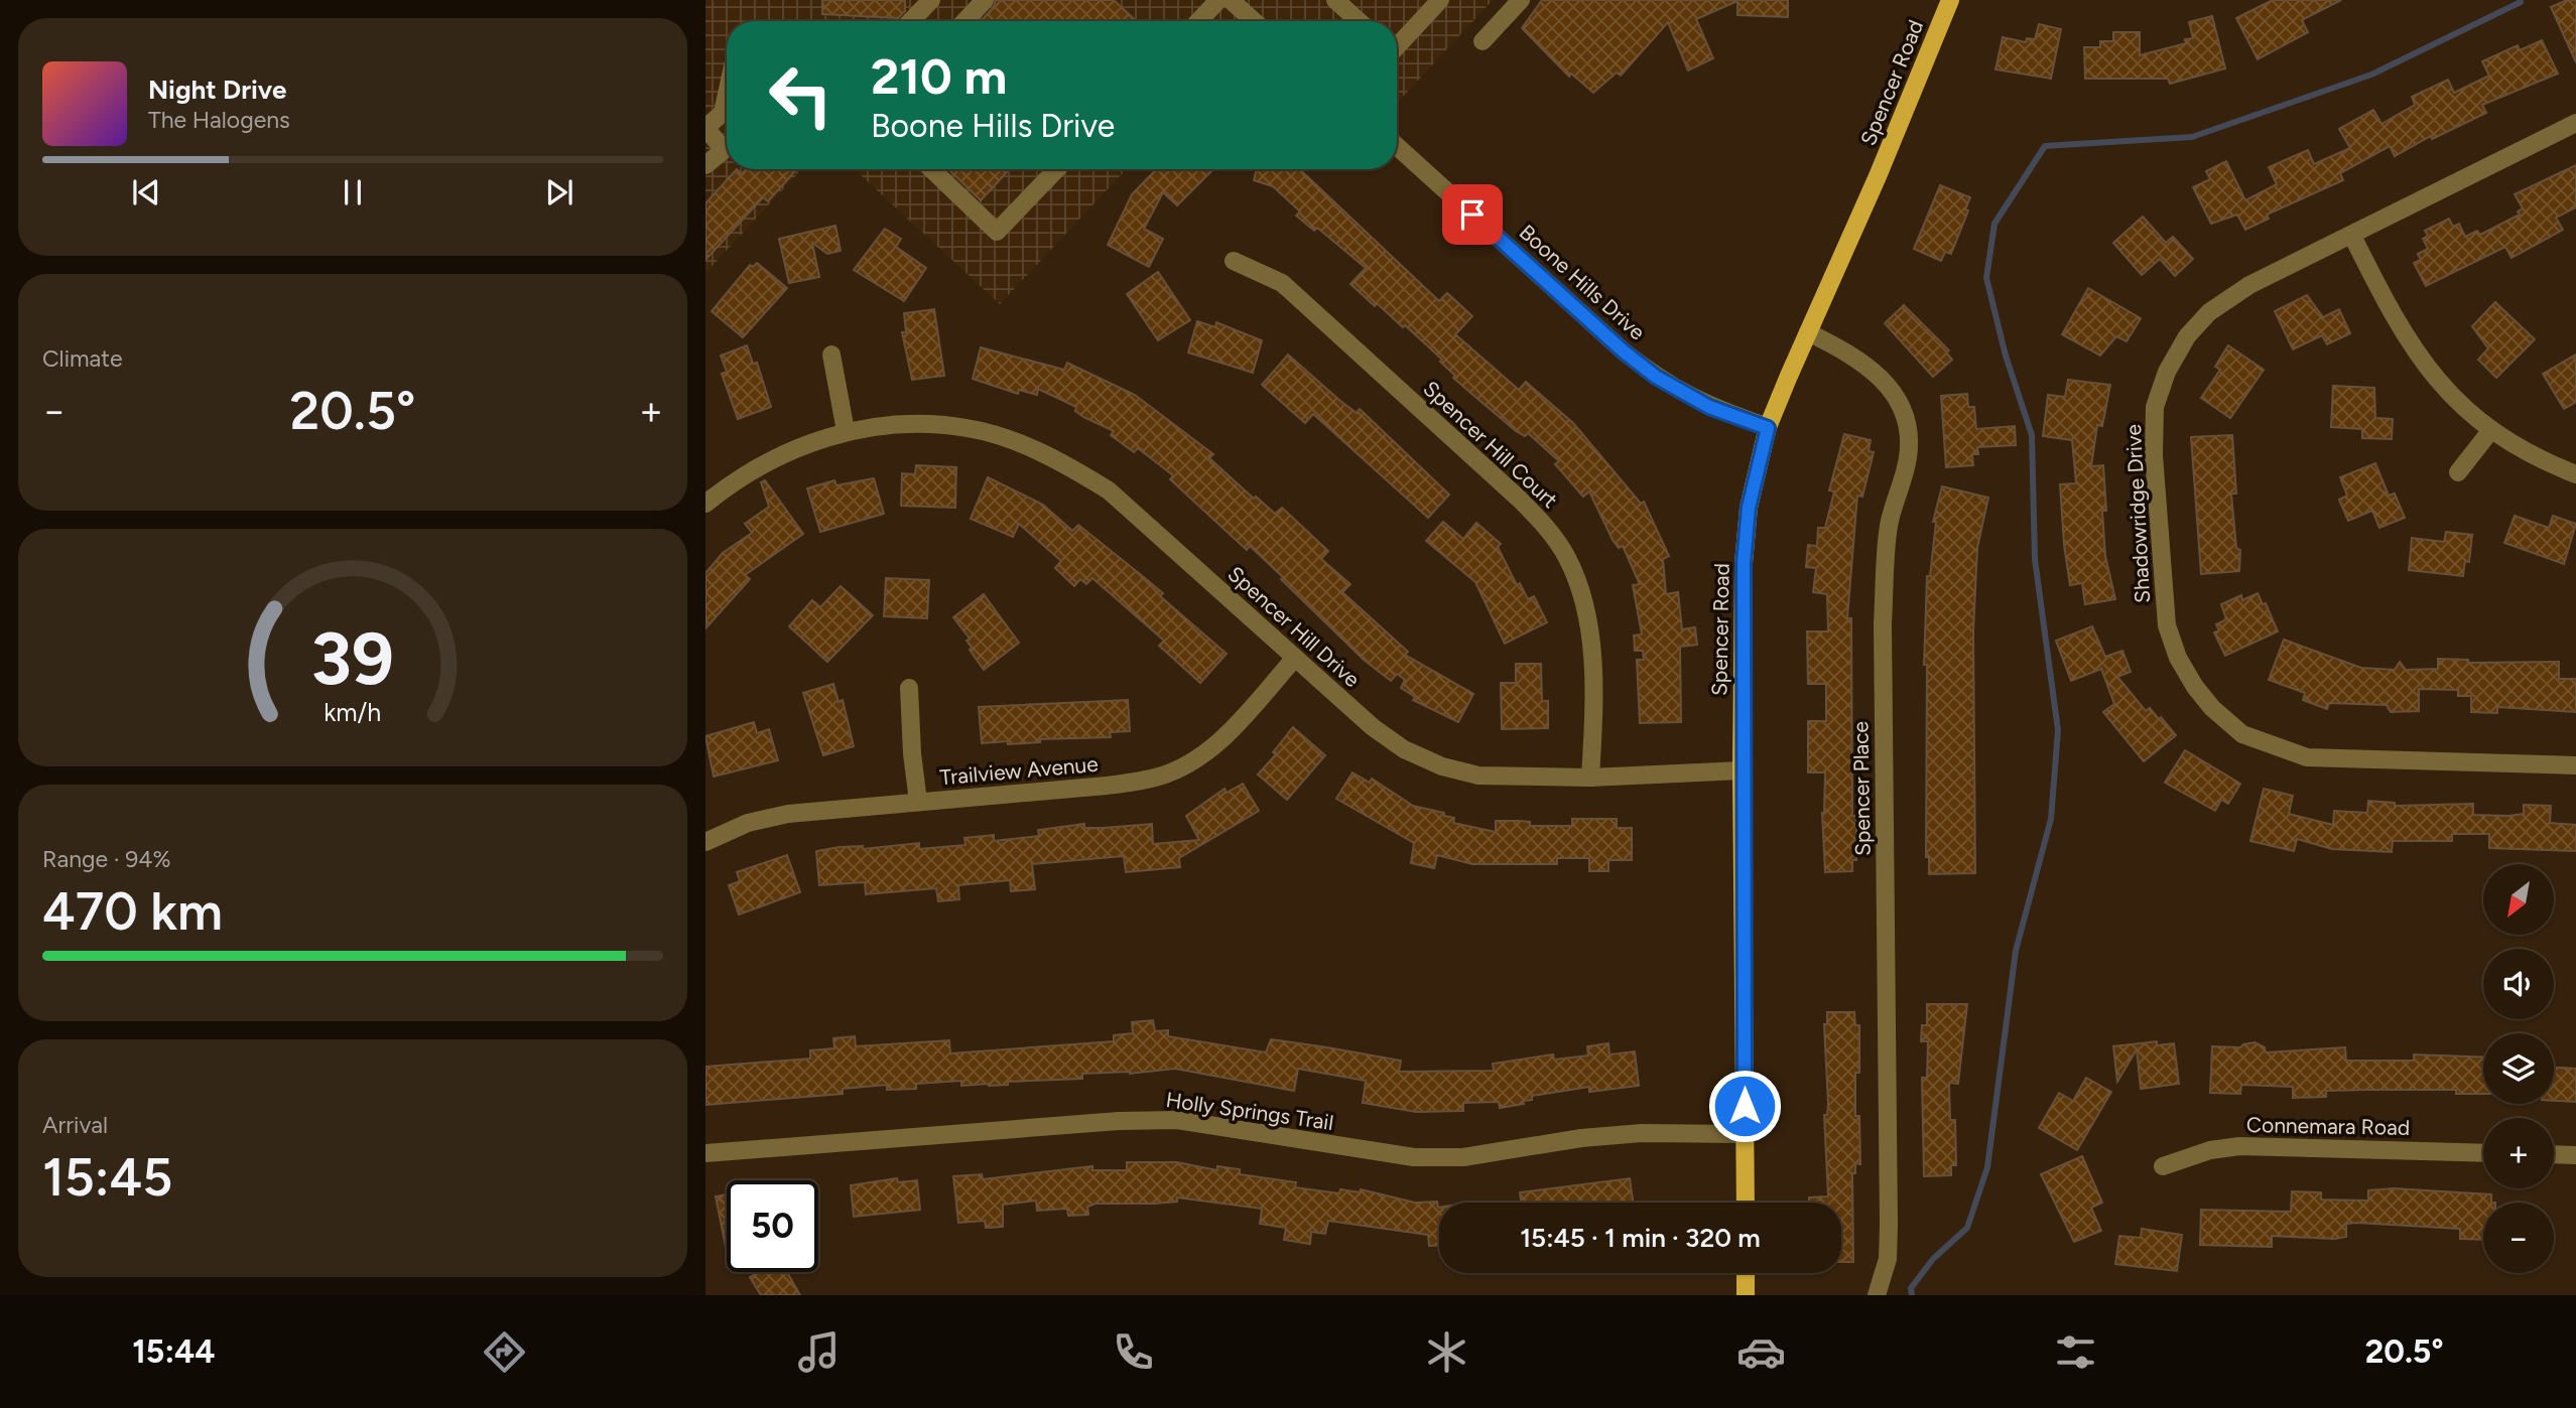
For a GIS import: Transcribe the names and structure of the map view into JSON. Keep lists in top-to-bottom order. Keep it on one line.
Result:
{"streets":{"main road":["Spencer Road"],"street":["Boone Hills Drive","Spencer Hill Court","Shadowridge Drive","Spencer Hill Drive","Trailview Avenue","Spencer Place","Holly Springs Trail","Connemara Road"]},"crossings":[["Spencer Road","Boone Hills Drive"],["Spencer Road","Spencer Hill Drive"],["Spencer Road","Spencer Place"],["Spencer Road","Holly Springs Trail"],["Spencer Hill Court","Spencer Hill Drive"],["Spencer Hill Drive","Trailview Avenue"]],"north":"bottom left","page":{"turn":["210 m","Boone Hills Drive"],"song":["Night Drive","The Halogens"],"tile":["Climate",["Range · 94%","470 km"],["Arrival","15:45"]],"heat":["−","20.5°","+"],"map_buttons":["+","−"],"limit":"50","trip":"15:45 · 1 min · 320 m","tabs":["15:44","20.5°"],"gauge":["39","km/h"]}}
